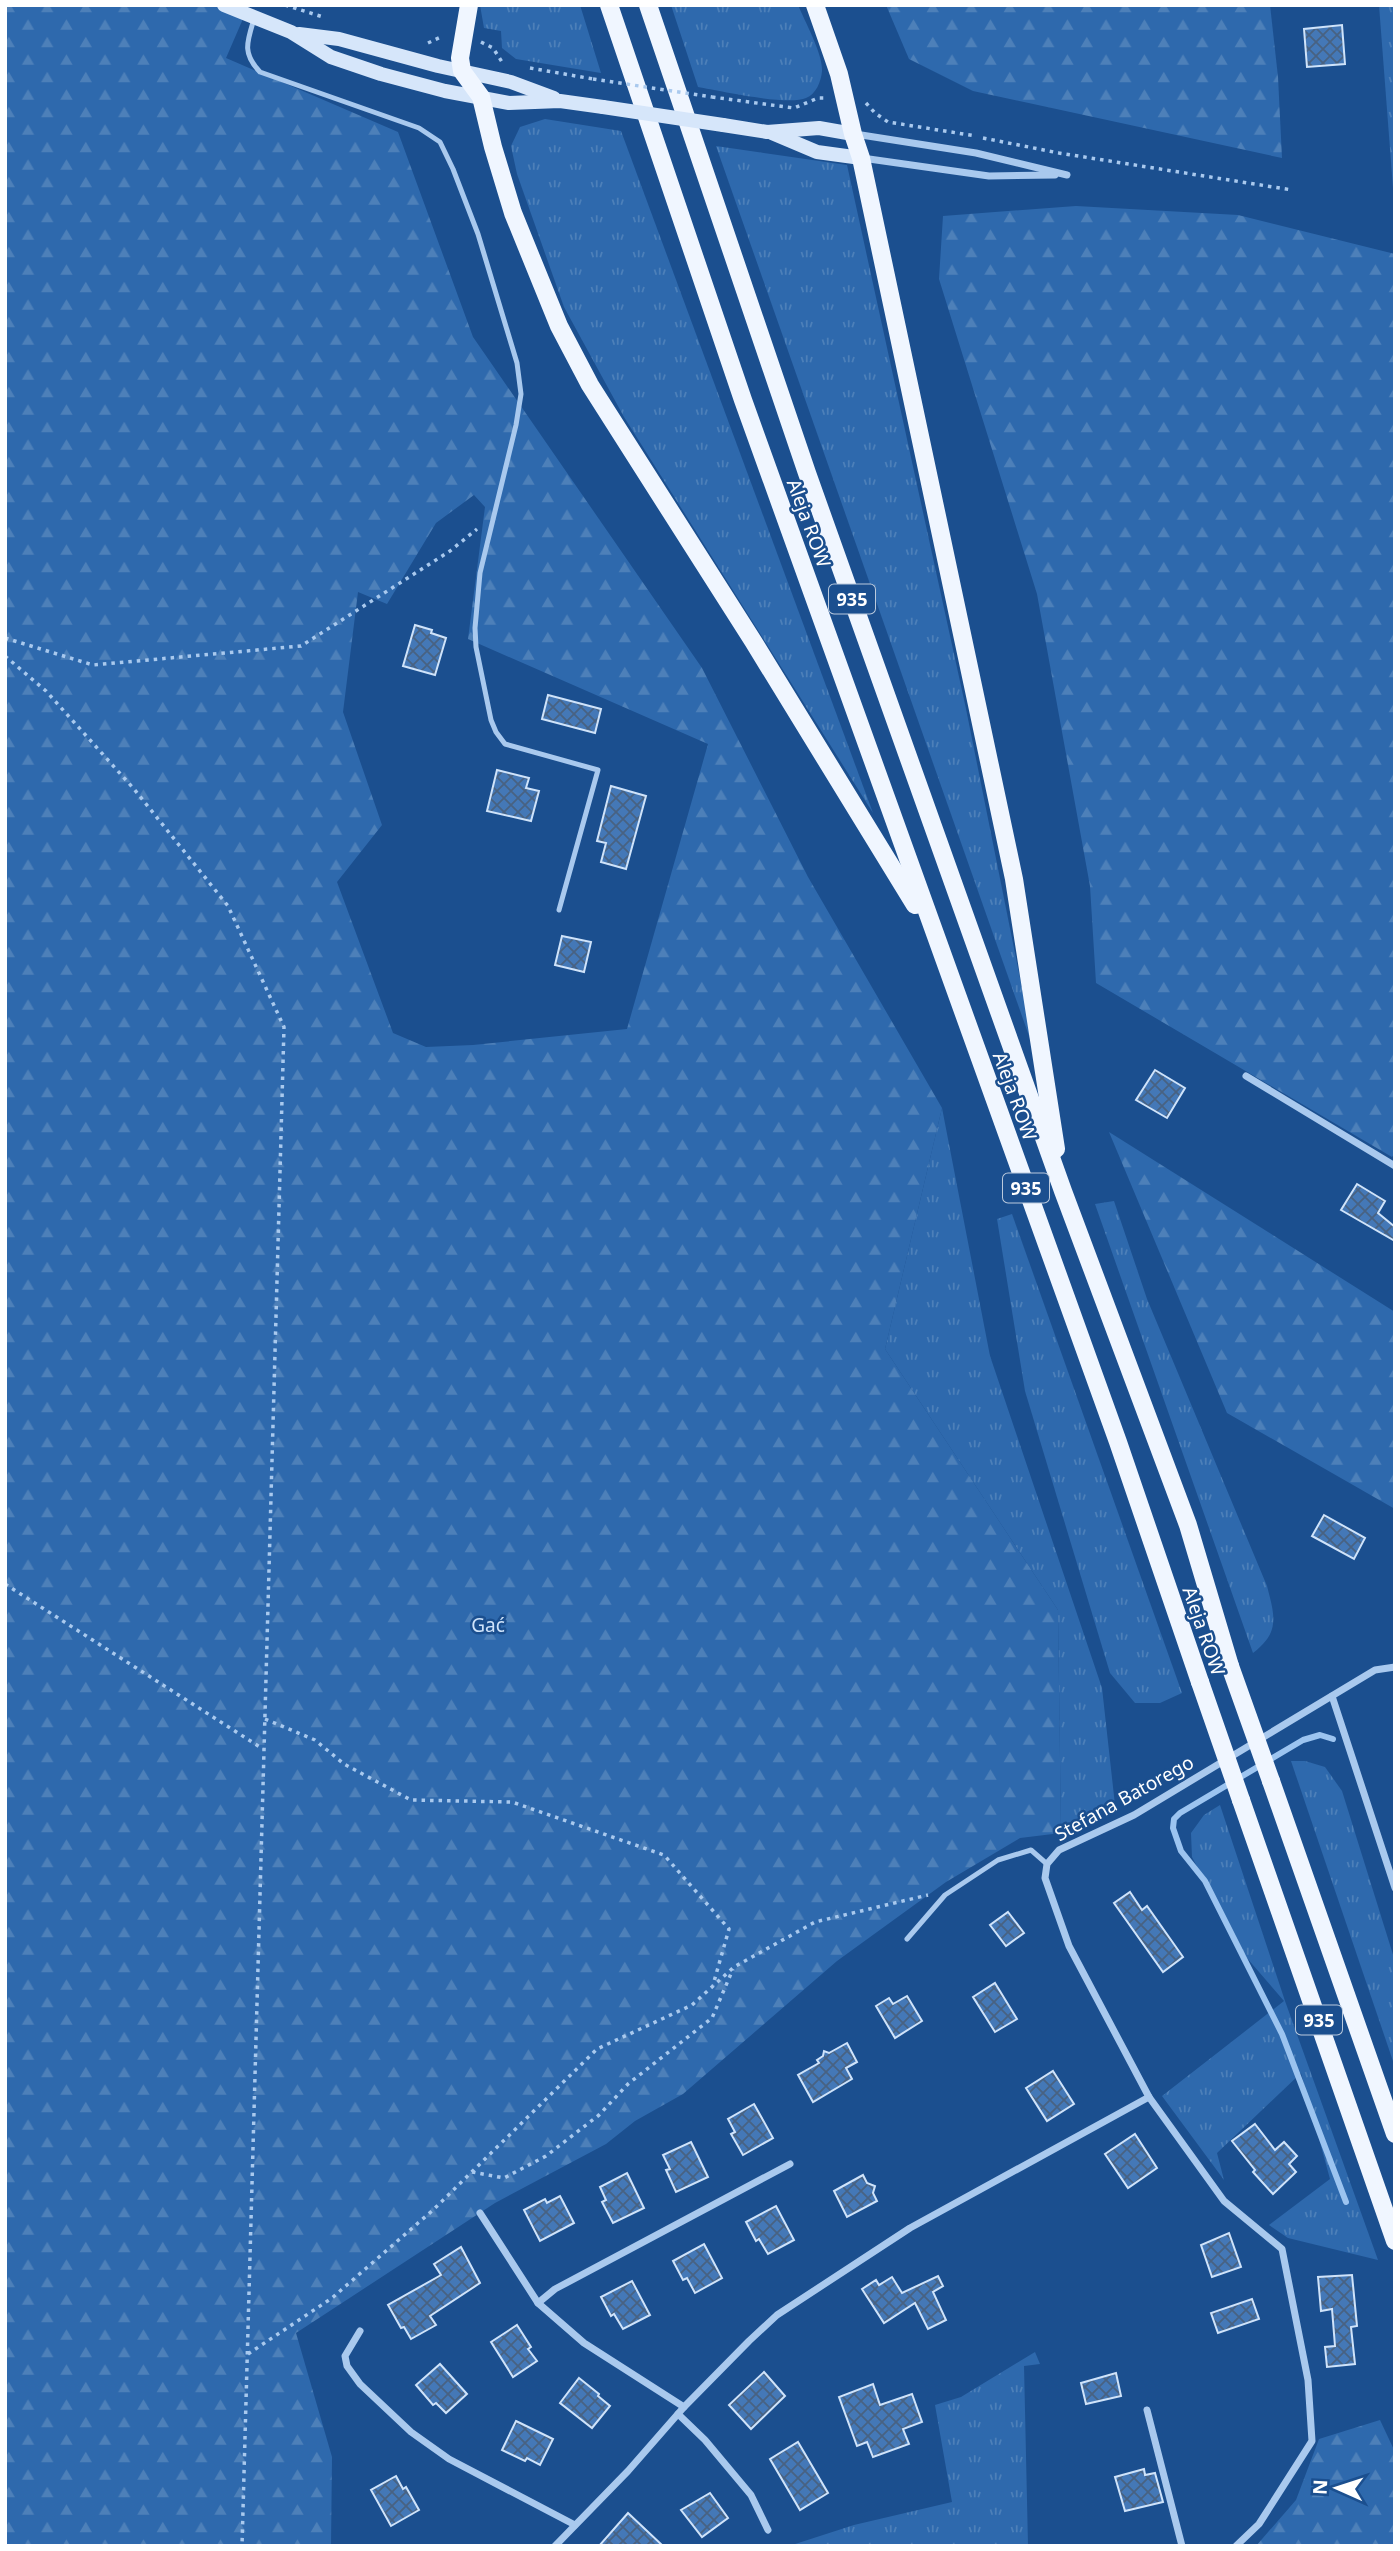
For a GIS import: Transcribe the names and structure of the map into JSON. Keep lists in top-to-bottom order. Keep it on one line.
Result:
{"streets":{"main road":["Aleja ROW","935"],"street":["Stefana Batorego"]},"parks":["Gać"],"north":"left"}
